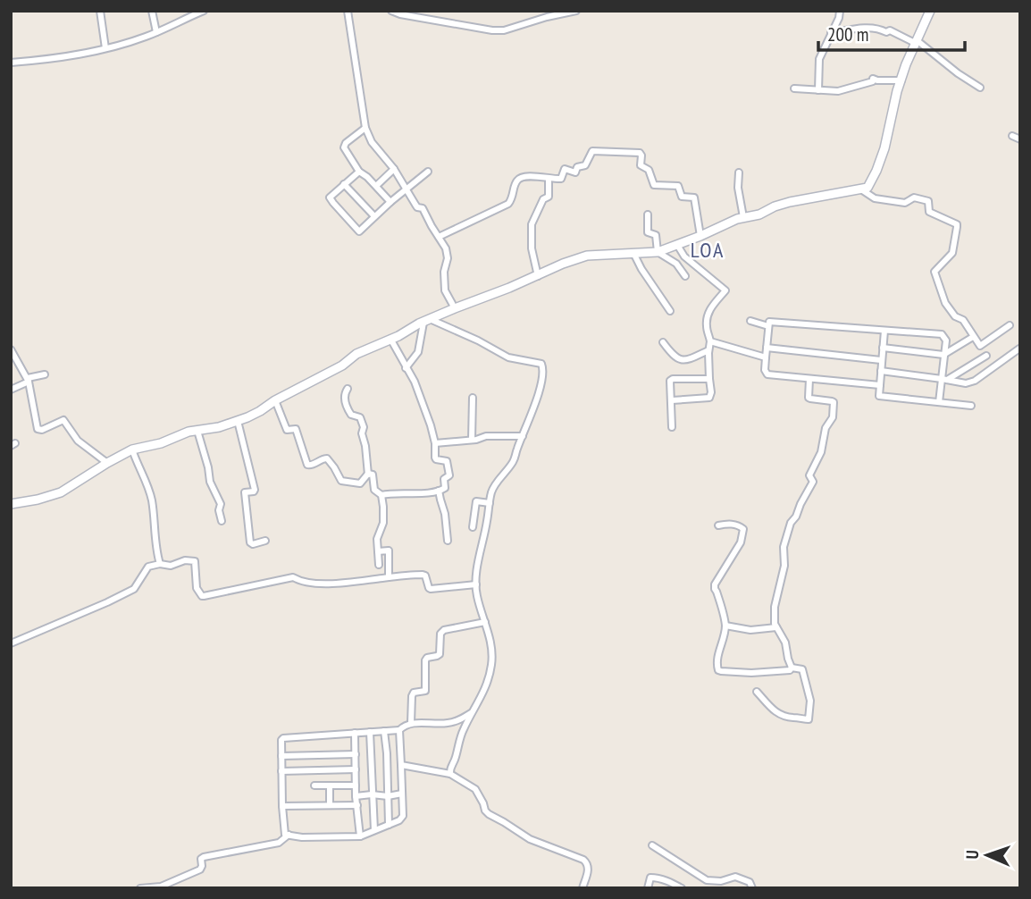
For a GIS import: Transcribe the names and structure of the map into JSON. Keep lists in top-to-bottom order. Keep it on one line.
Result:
{"districts":["LOA"],"scale_bar":"200 m","north":"left"}
